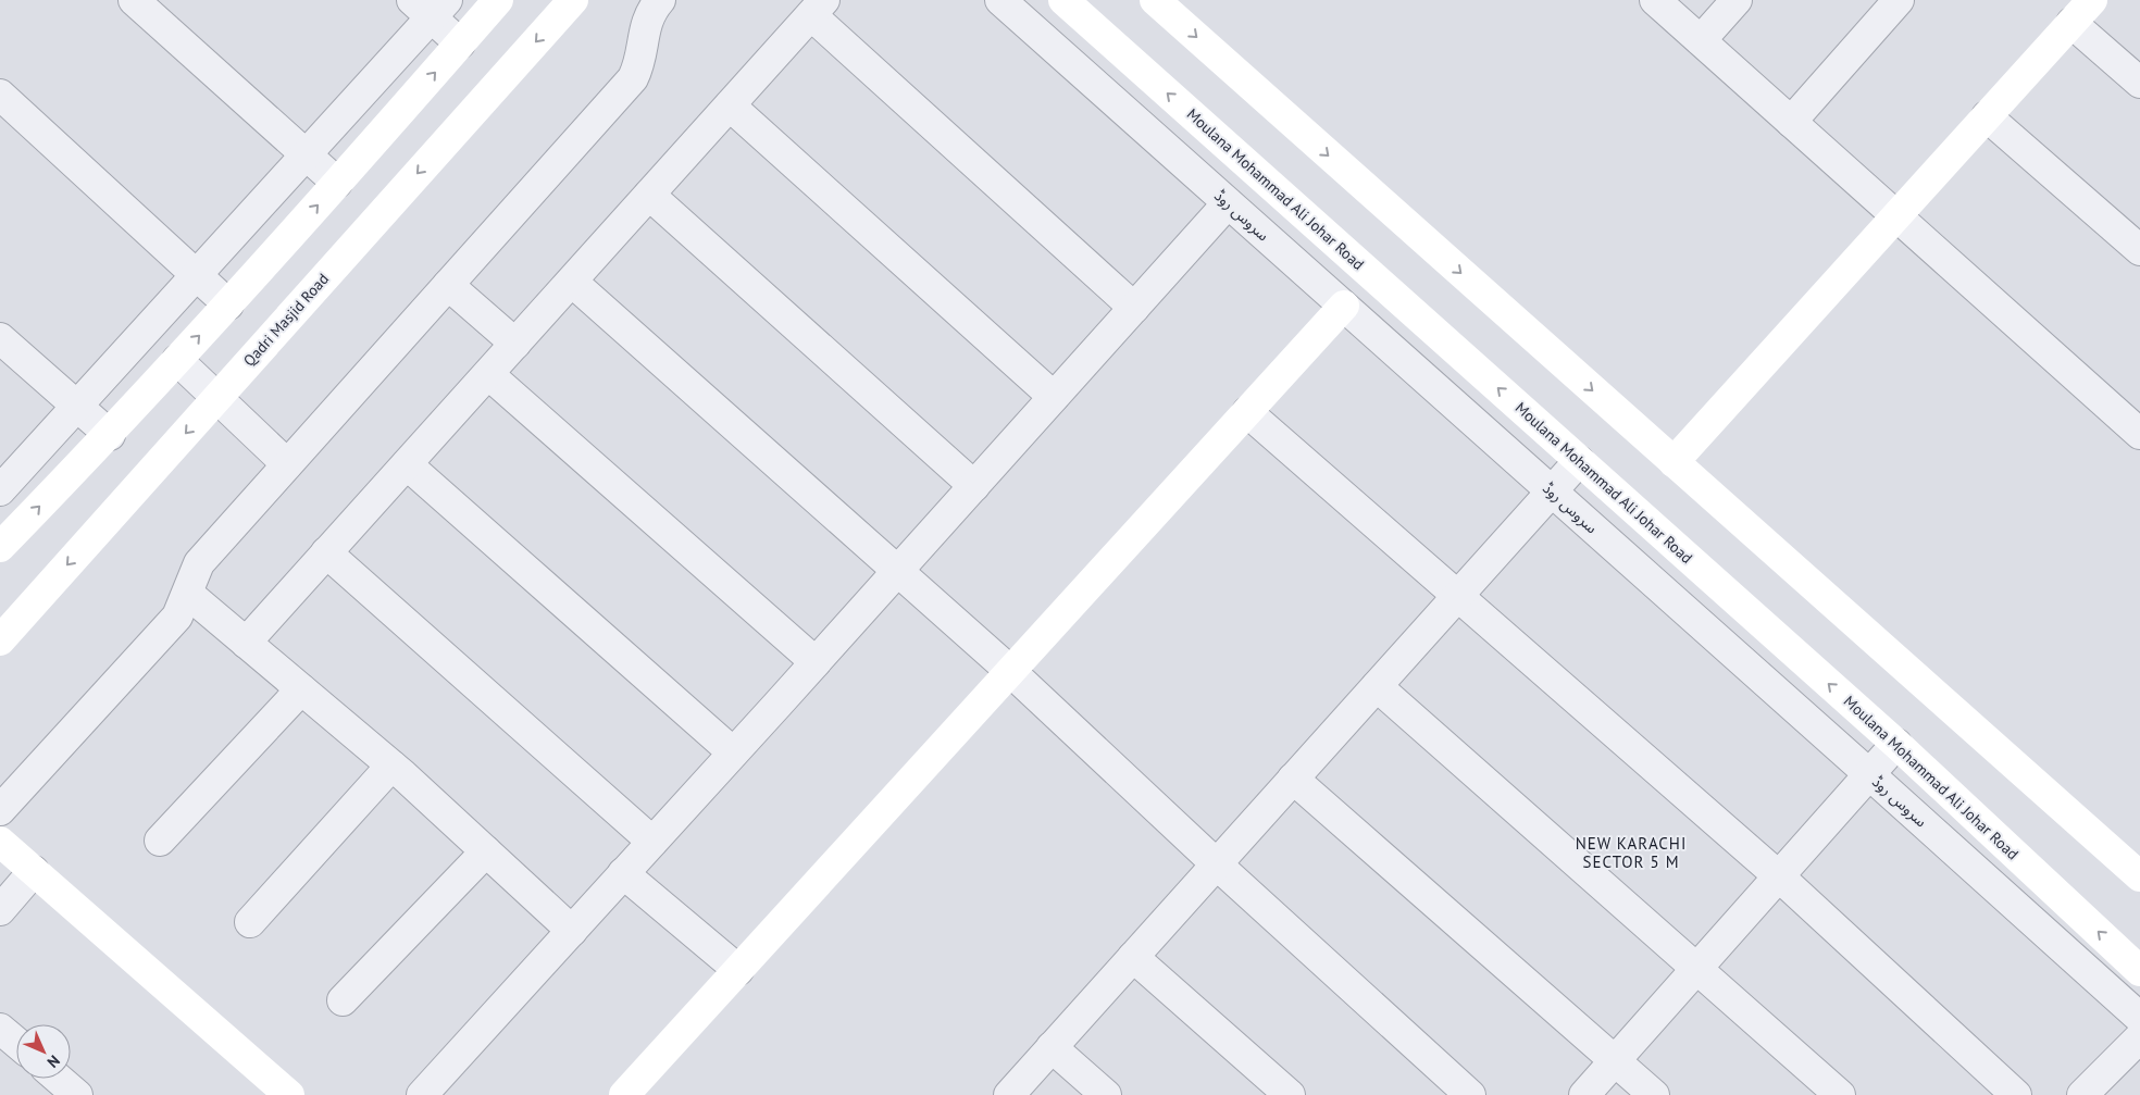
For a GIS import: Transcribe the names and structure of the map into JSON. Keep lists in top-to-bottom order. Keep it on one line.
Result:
{"streets":{"street":["Moulana Mohammad Ali Johar Road","سروس روڈ","Qadri Masjid Road"]},"districts":["NEW KARACHI SECTOR 5 M"],"north":"bottom right"}
